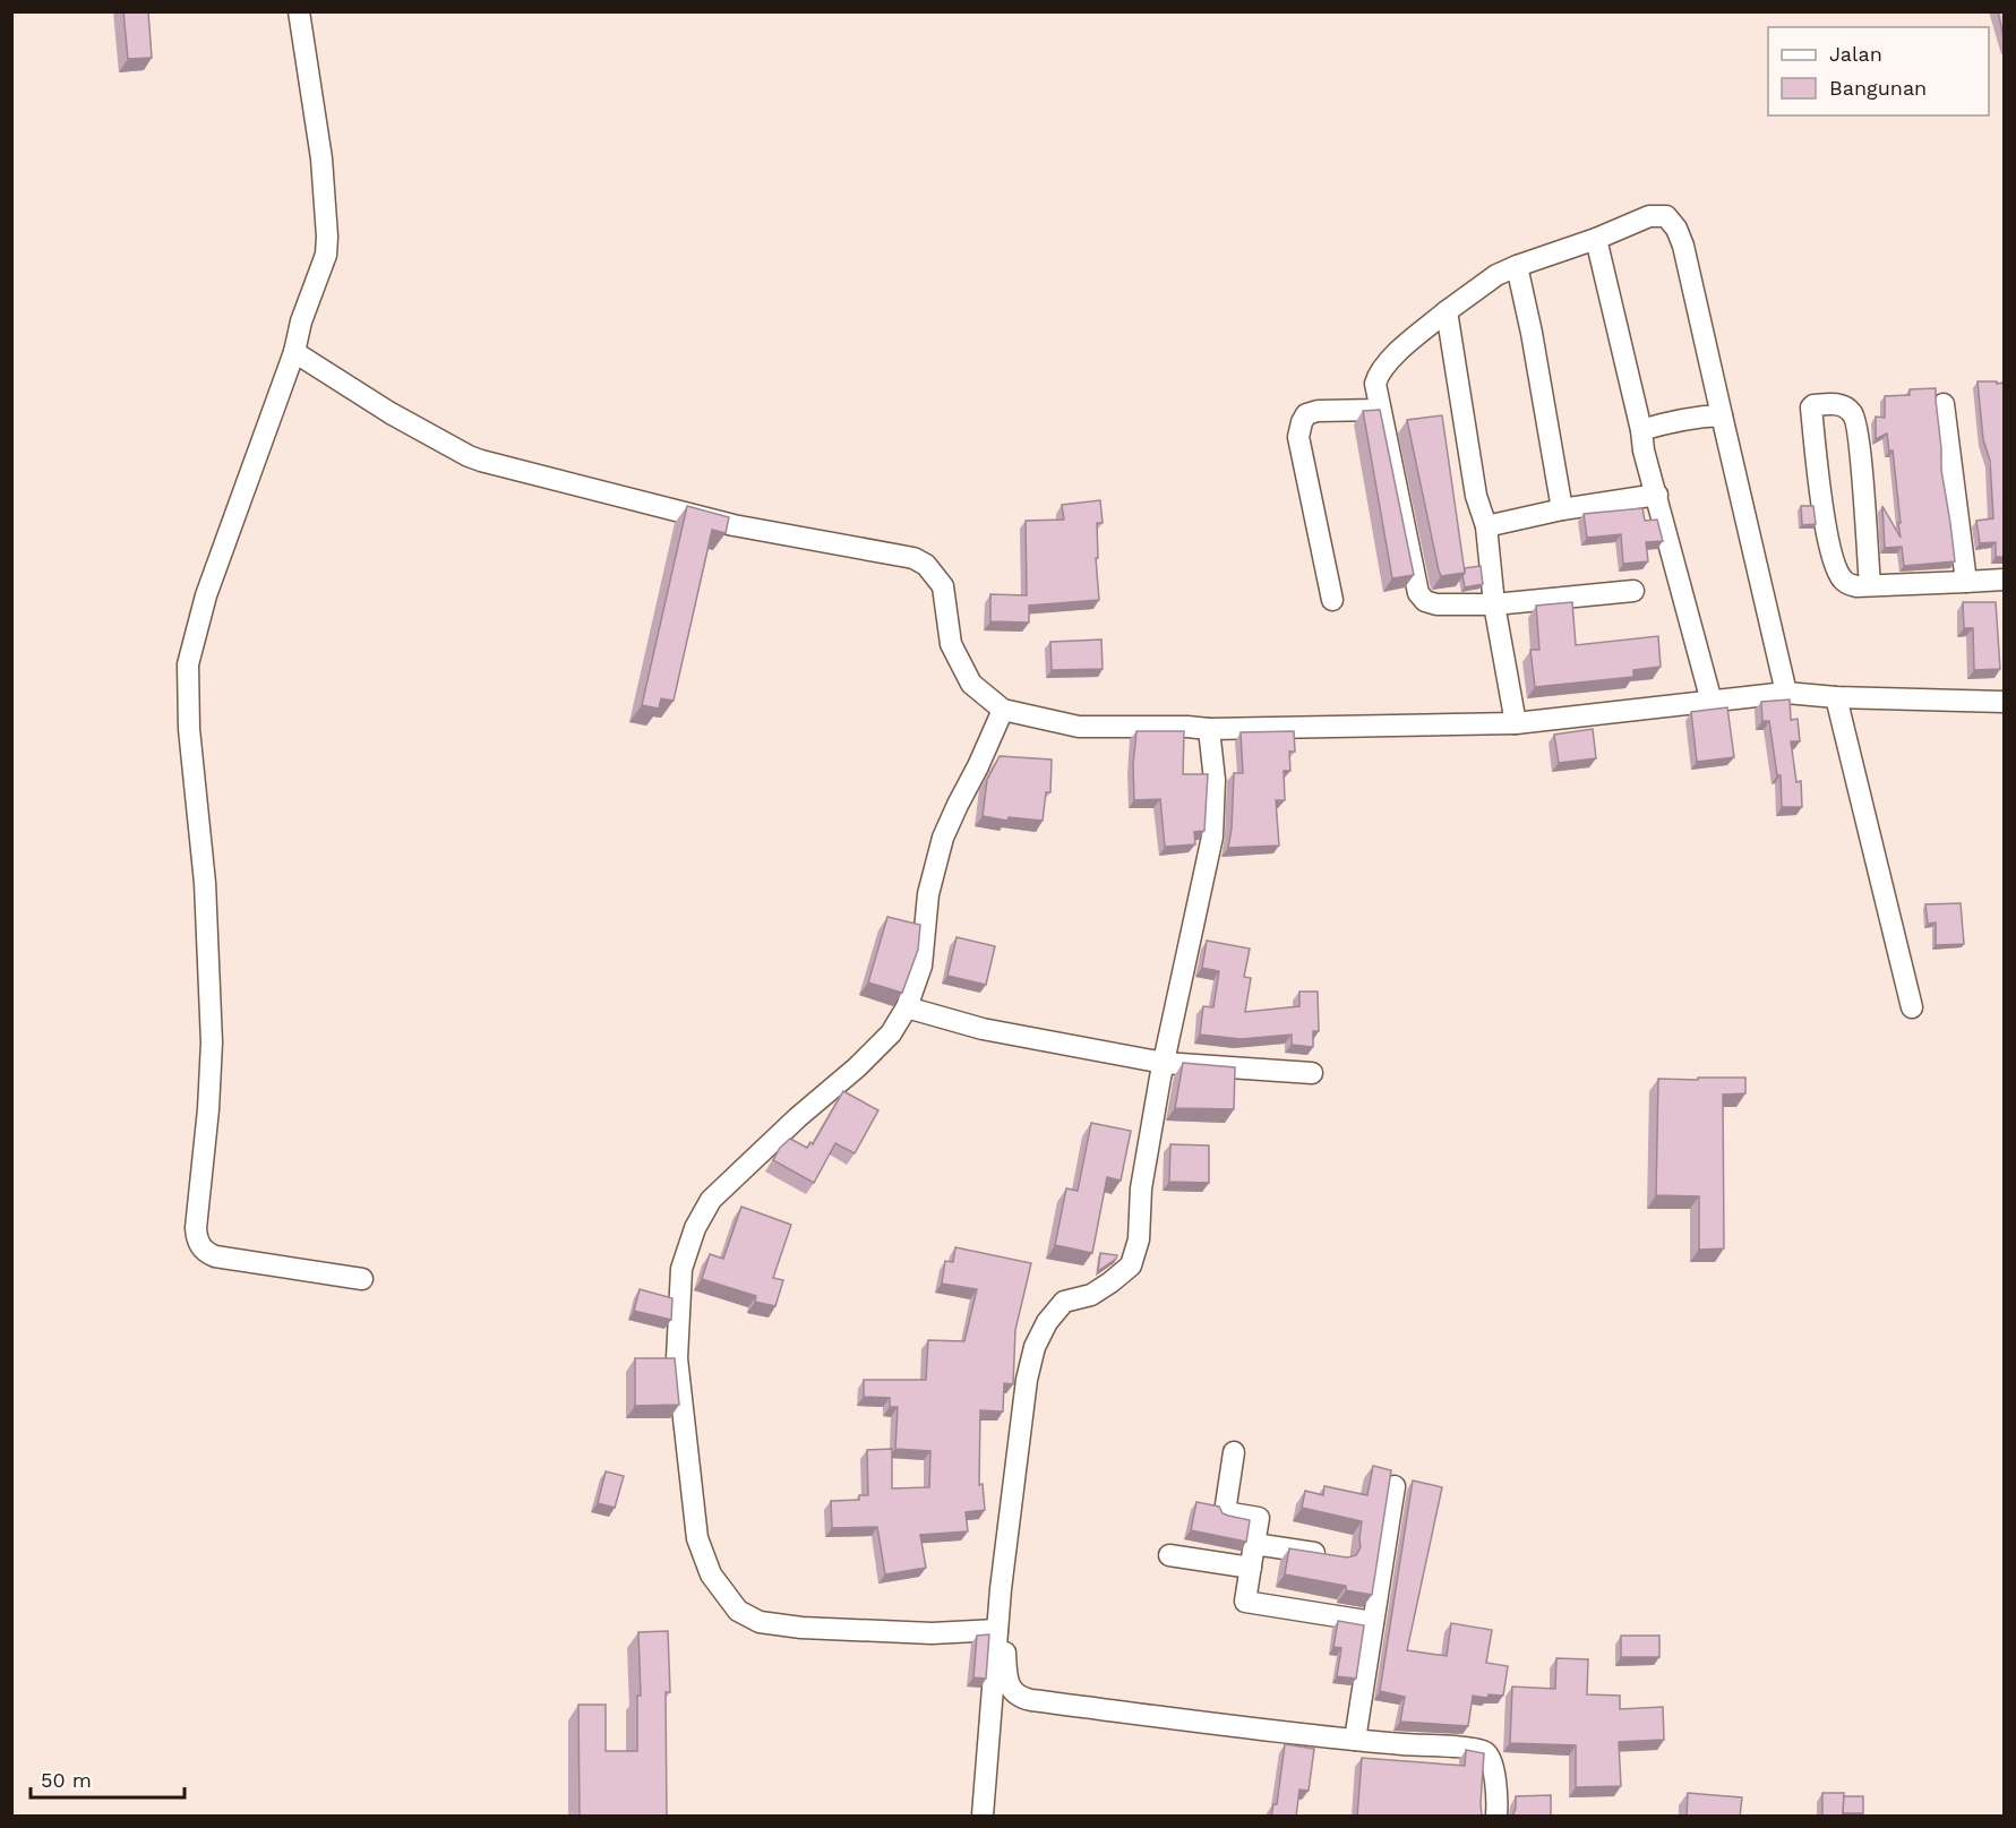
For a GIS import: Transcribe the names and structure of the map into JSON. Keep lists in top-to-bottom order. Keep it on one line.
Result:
{"legend":["Jalan","Bangunan"],"scale_bar":"50 m"}
